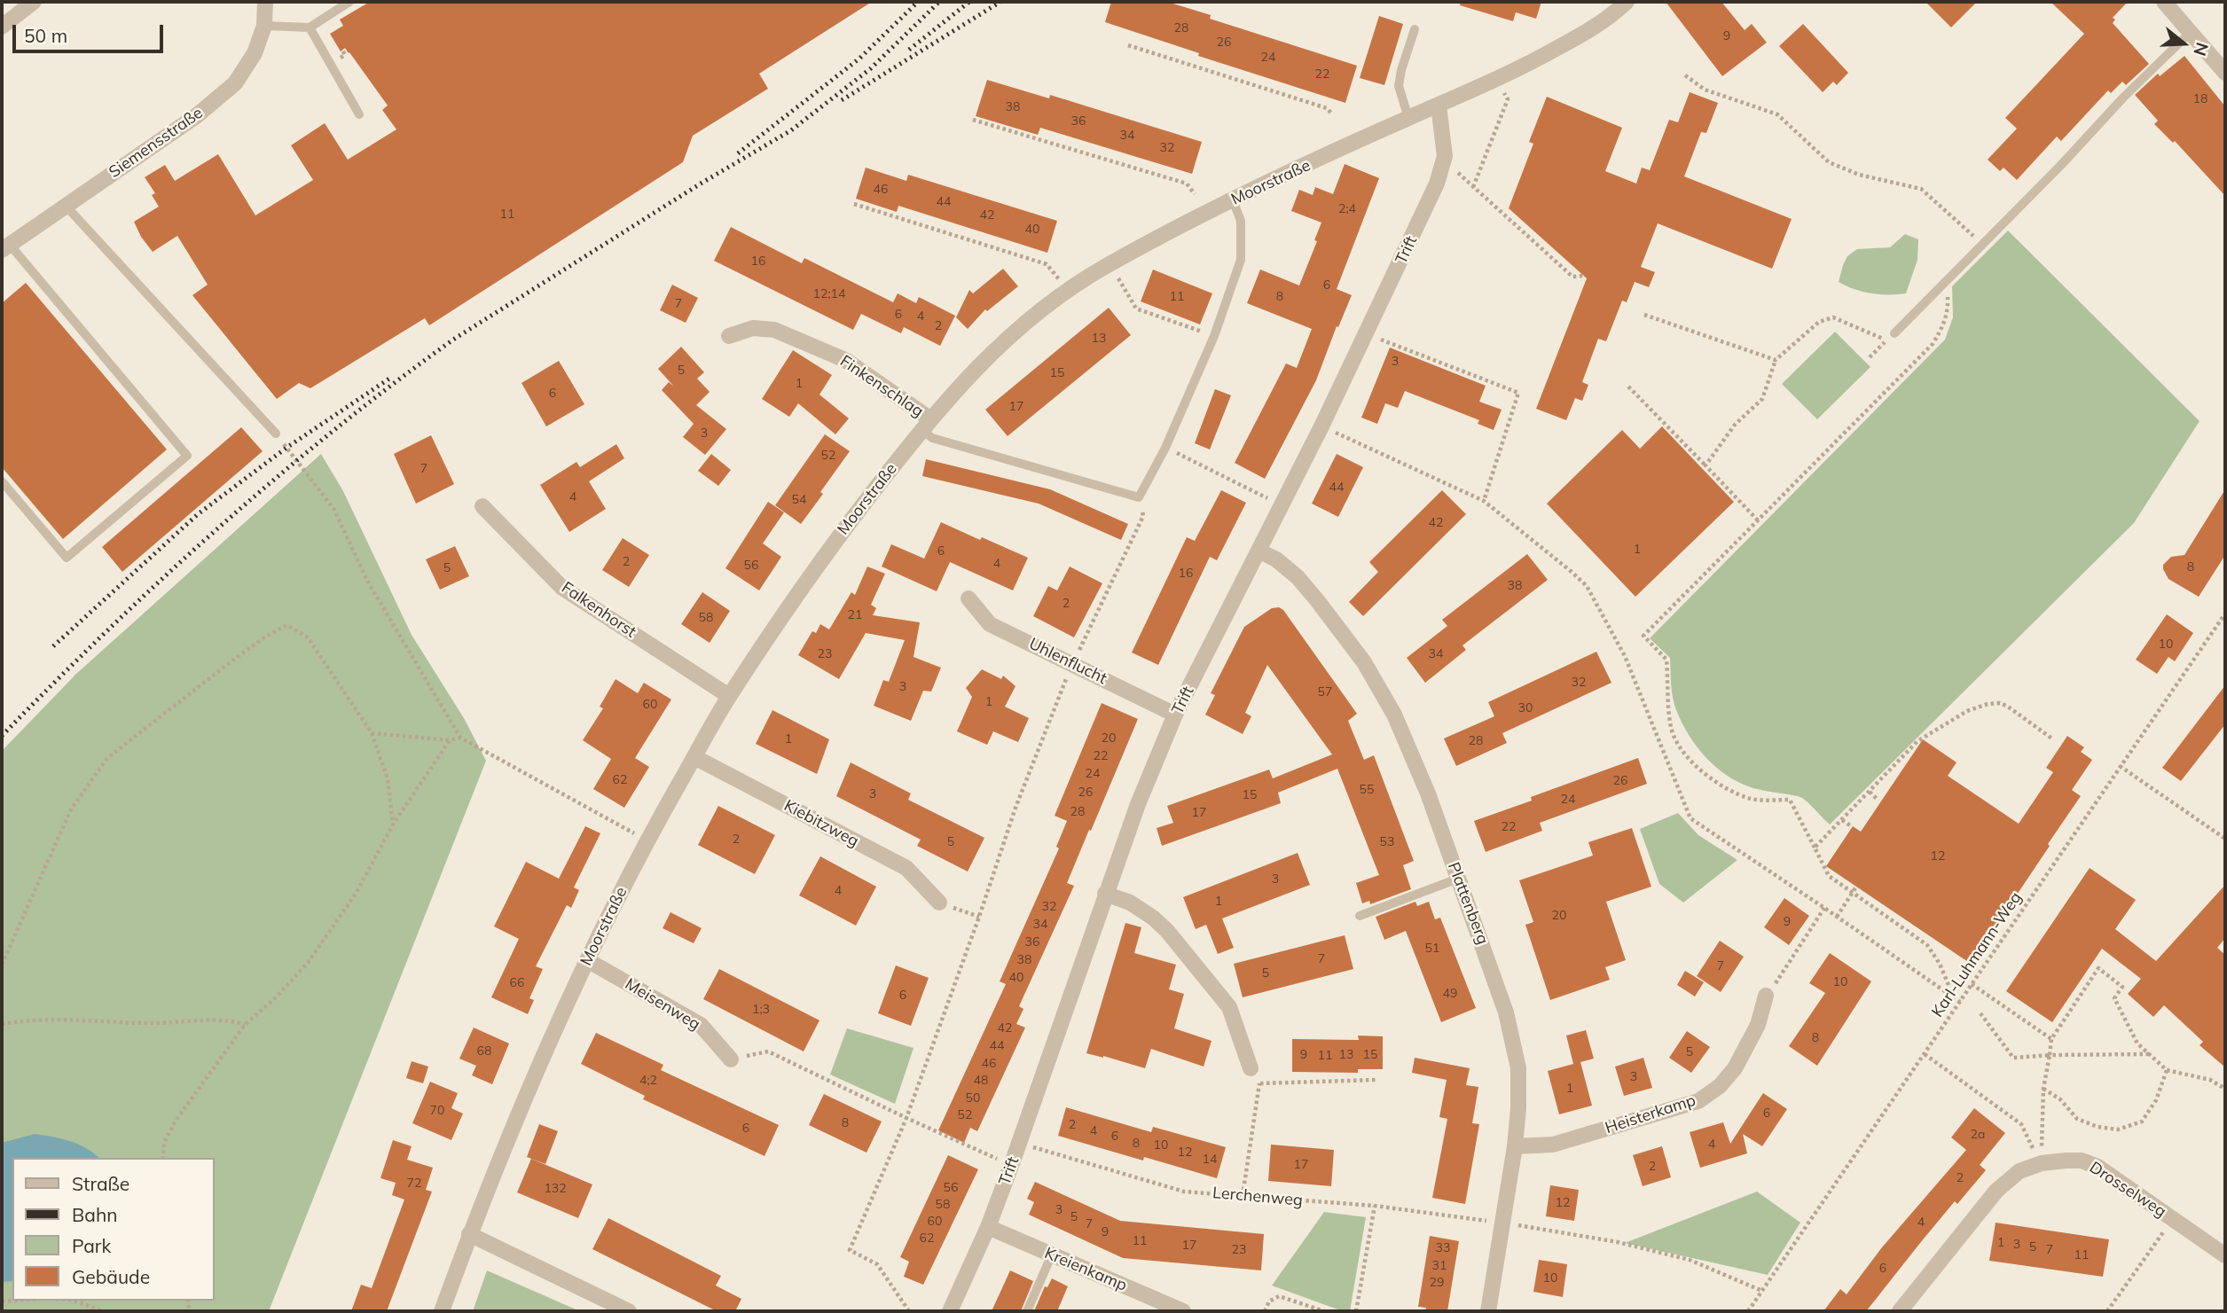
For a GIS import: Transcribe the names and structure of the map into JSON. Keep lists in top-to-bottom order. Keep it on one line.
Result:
{"streets":{"street":["Siemensstraße","Moorstraße","Trift","Finkenschlag","Falkenhorst","Uhlenflucht","Kiebitzweg","Plattenberg","Meisenweg","Heisterkamp","Drosselweg","Kreienkamp"],"path":["Karl-Luhmann-Weg","Lerchenweg"]},"crossings":[["Moorstraße","Trift"],["Moorstraße","Finkenschlag"],["Moorstraße","Falkenhorst"],["Moorstraße","Kiebitzweg"],["Moorstraße","Meisenweg"],["Trift","Uhlenflucht"],["Trift","Plattenberg"],["Trift","Lerchenweg"],["Trift","Kreienkamp"],["Plattenberg","Heisterkamp"],["Plattenberg","Lerchenweg"],["Karl-Luhmann-Weg","Lerchenweg"]],"house_numbers":["28","9","26","24","22","18","38","36","34","32","46","44","2;4","11","42","40","16","6","12;14","11","8","7","6","4","2","13","3","5","15","1","6","17","3","52","7","44","4","54","42","1","6","2","4","56","8","5","16","38","2","21","58","10","23","34","32","3","57","1","60","30","20","1","28","22","24","62","26","55","26","3","15","24","28","17","22","2","5","53","12","3","4","1","32","20","9","34","36","51","7","38","7","5","40","10","66","49","6","1;3","42","8","44","68","5","9","13","15","11","46","3","4;2","48","1","50","70","6","52","8","2","6","4","2a","6","8","4","10","12","14","17","2","2","72","56","132","12","58","3","5","60","4","7","9","62","11","1","3","17","5","33","23","7","11","31","6","10","29"],"legend":["Straße","Bahn","Park","Gebäude"],"scale_bar":"50 m","north":"right"}
